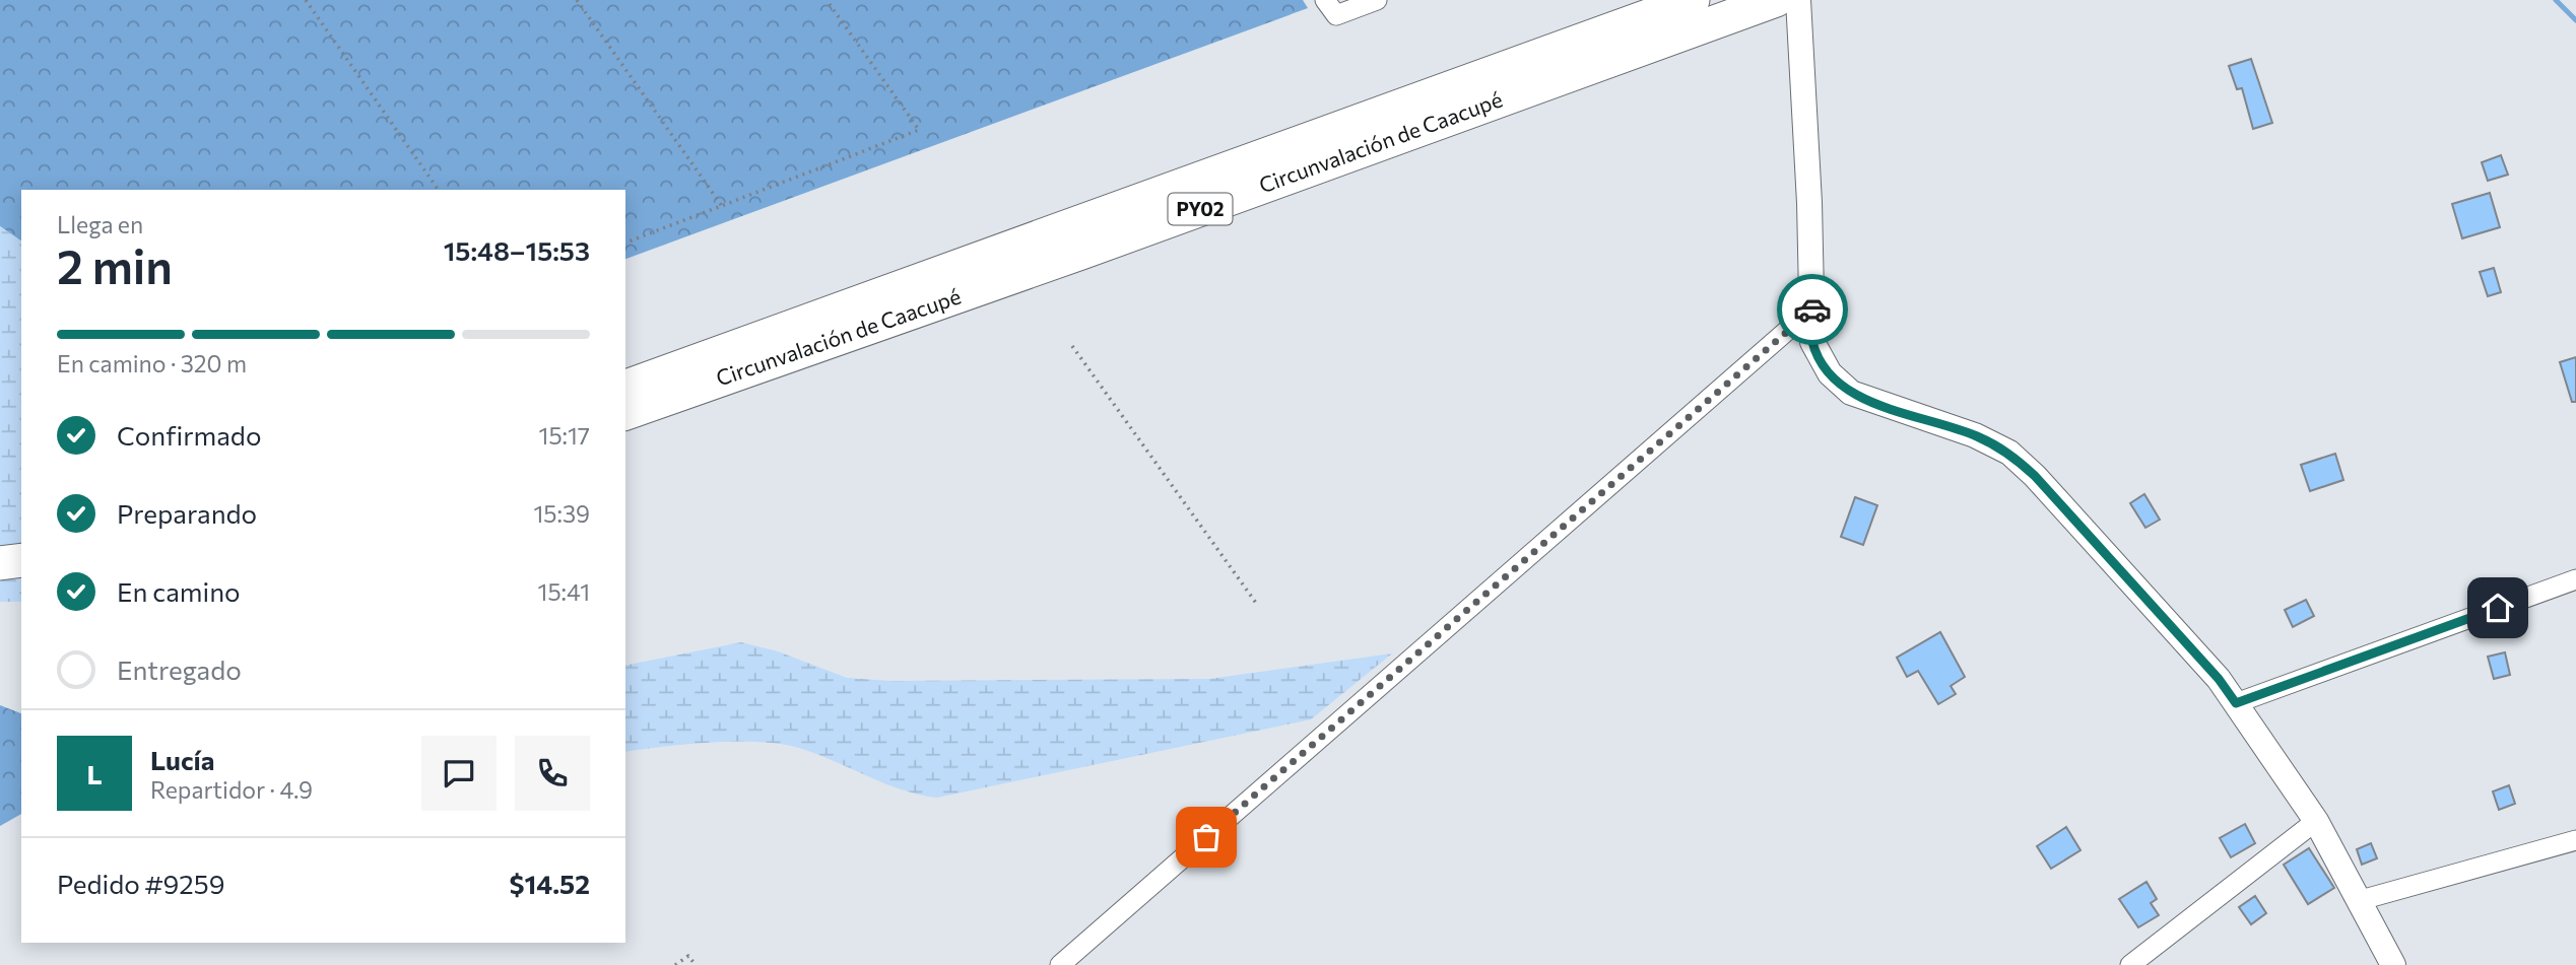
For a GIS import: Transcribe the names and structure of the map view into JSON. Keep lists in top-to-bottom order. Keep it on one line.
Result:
{"streets":{"highway":["Circunvalación de Caacupé","PY02"]},"page":{"heading":["2 min","Llega en","15:48–15:53"],"panel":["Lucía","Repartidor · 4.9","Pedido #9259","$14.52"],"bar":"En camino · 320 m","list":[["Confirmado","15:17"],["Preparando","15:39"],["En camino","15:41"],"Entregado"],"round":"L"}}
